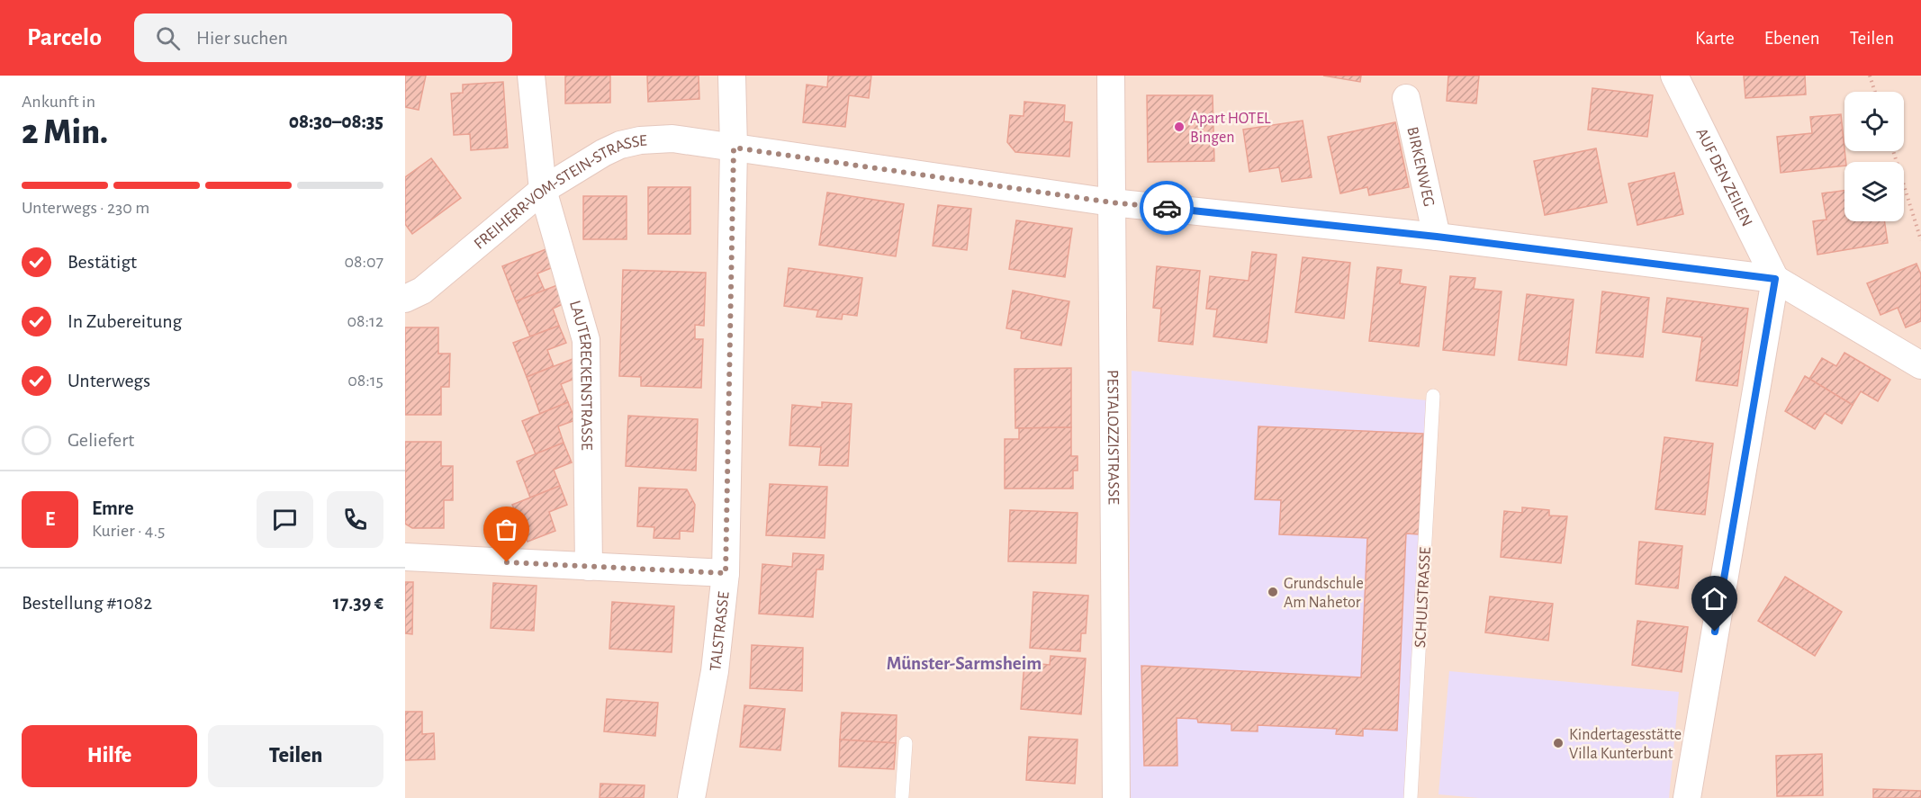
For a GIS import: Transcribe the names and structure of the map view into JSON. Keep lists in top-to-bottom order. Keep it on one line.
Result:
{"streets":{"street":["BIRKENWEG","AUF DEN ZEILEN","FREIHERR-VOM-STEIN-STRASSE","LAUTERECKENSTRASSE","PESTALOZZISTRASSE","TALSTRASSE"],"lane":["SCHULSTRASSE"]},"crossings":[["BIRKENWEG","FREIHERR-VOM-STEIN-STRASSE"],["AUF DEN ZEILEN","FREIHERR-VOM-STEIN-STRASSE"],["FREIHERR-VOM-STEIN-STRASSE","LAUTERECKENSTRASSE"],["FREIHERR-VOM-STEIN-STRASSE","PESTALOZZISTRASSE"],["FREIHERR-VOM-STEIN-STRASSE","TALSTRASSE"]],"districts":["Münster-Sarmsheim"],"places":["Apart HOTEL Bingen","Grundschule Am Nahetor","Kindertagesstätte Villa Kunterbunt"],"page":{"header":"Parcelo","search":"Hier suchen","nav":["Karte","Ebenen","Teilen"],"heading":["2 Min.","Ankunft in","08:30–08:35"],"panel":["Emre","Kurier · 4.5","Bestellung #1082","17.39 €"],"bar":"Unterwegs · 230 m","list":[["Bestätigt","08:07"],["In Zubereitung","08:12"],["Unterwegs","08:15"],"Geliefert"],"round":"E","buttons":["Hilfe","Teilen"]}}
